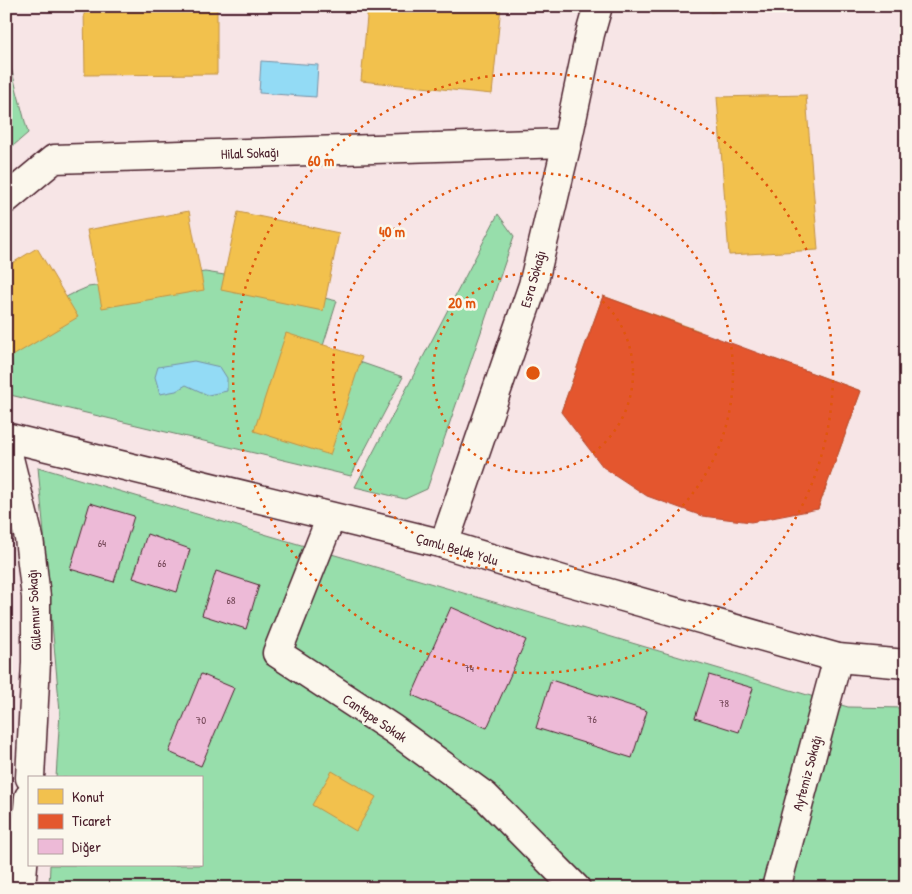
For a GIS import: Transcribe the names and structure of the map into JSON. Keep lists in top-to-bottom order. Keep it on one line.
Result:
{"streets":{"street":["Hilal Sokağı","Esra Sokağı","Çamlı Belde Yolu","Gülennur Sokağı","Cantepe Sokak","Aytemiz Sokağı"]},"crossings":[["Hilal Sokağı","Esra Sokağı"],["Esra Sokağı","Çamlı Belde Yolu"],["Çamlı Belde Yolu","Cantepe Sokak"],["Çamlı Belde Yolu","Aytemiz Sokağı"]],"house_numbers":["64","66","68","74","78","76","70"],"legend":["Konut","Ticaret","Diğer"],"rings":["60 m","40 m","20 m"]}
